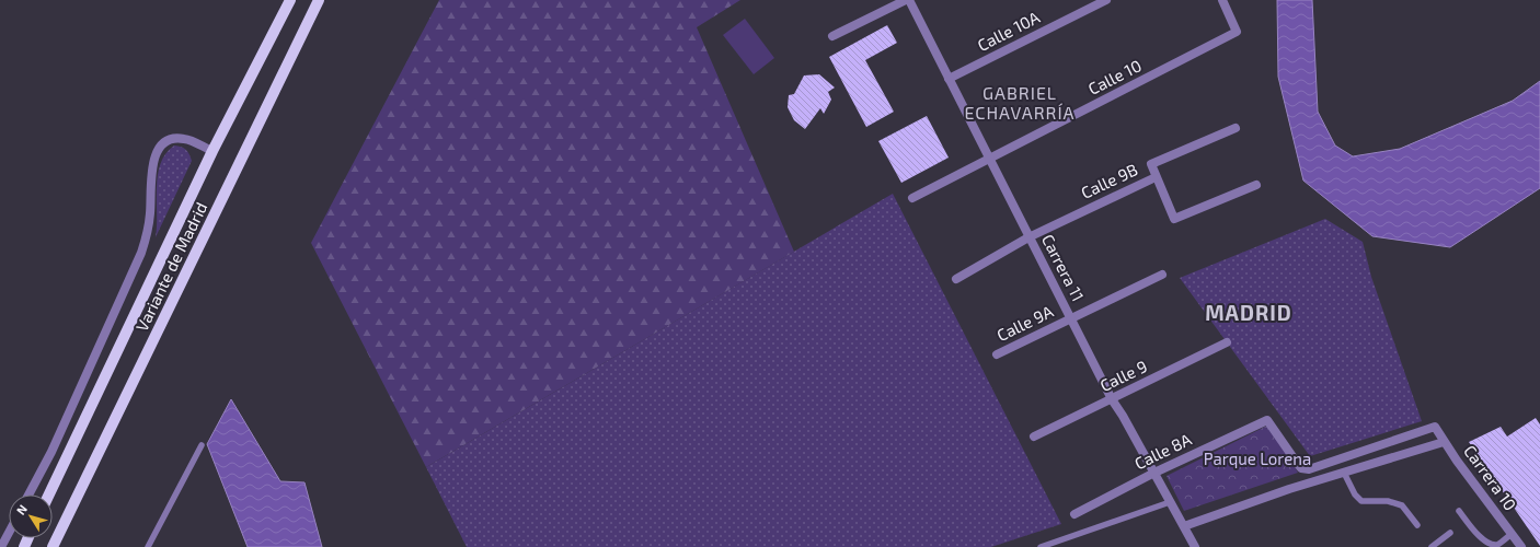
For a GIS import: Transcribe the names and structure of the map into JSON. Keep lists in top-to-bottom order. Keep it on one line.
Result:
{"streets":{"main road":["Variante de Madrid"],"street":["Calle 10A","Calle 10","Calle 9B","Carrera 11","Calle 9A","Calle 9","Calle 8A","Carrera 10"]},"crossings":[["Calle 10A","Carrera 11"],["Calle 10","Carrera 11"],["Calle 9B","Carrera 11"],["Carrera 11","Calle 9A"],["Carrera 11","Calle 9"],["Carrera 11","Calle 8A"],["Calle 8A","Carrera 10"]],"districts":["GABRIEL ECHAVARRÍA","MADRID"],"parks":["Parque Lorena"],"north":"top left"}
